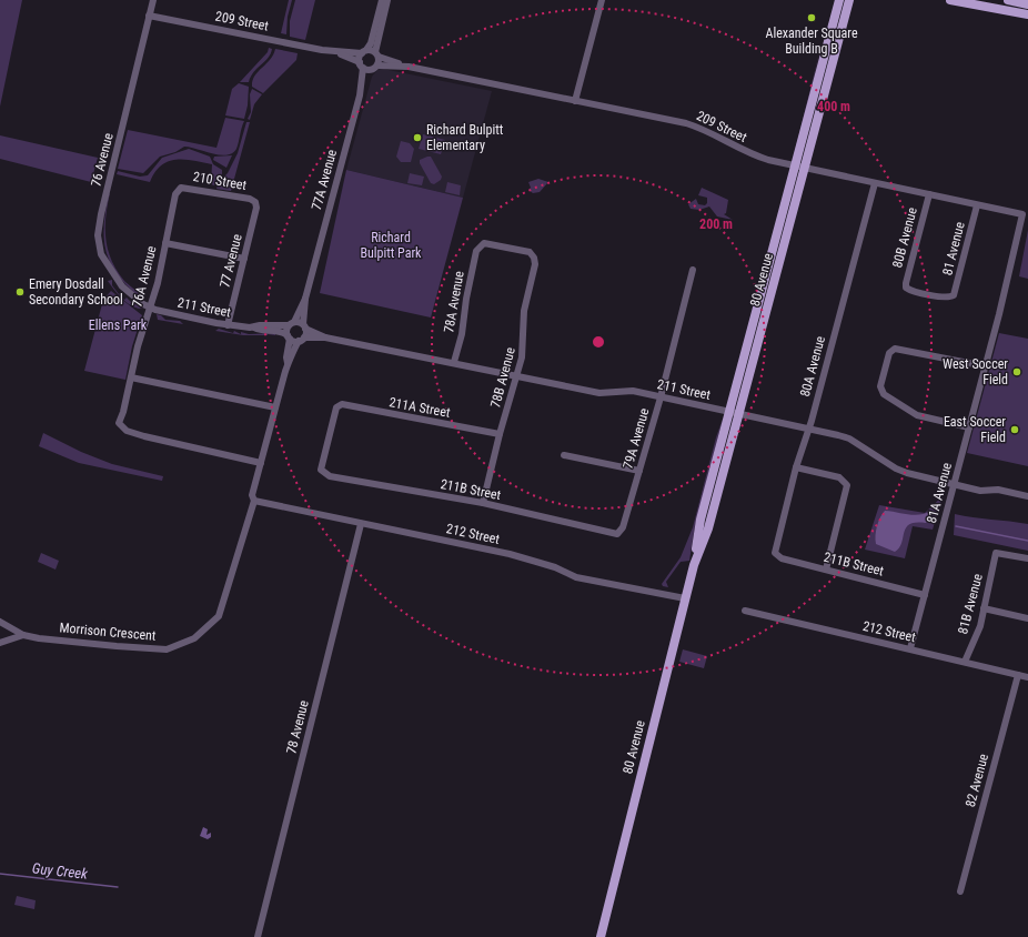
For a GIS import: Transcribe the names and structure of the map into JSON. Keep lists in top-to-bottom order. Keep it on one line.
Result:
{"streets":{"main road":["80 Avenue"],"street":["209 Street","76 Avenue","77A Avenue","210 Street","80B Avenue","81 Avenue","77 Avenue","76A Avenue","78A Avenue","211 Street","80A Avenue","78B Avenue","211A Street","79A Avenue","211B Street","81A Avenue","212 Street","81B Avenue","Morrison Crescent","78 Avenue","82 Avenue"]},"crossings":[["209 Street","76 Avenue"],["209 Street","77A Avenue"],["209 Street","80B Avenue"],["209 Street","81 Avenue"],["209 Street","80 Avenue"],["209 Street","80A Avenue"],["209 Street","81A Avenue"],["76 Avenue","76A Avenue"],["76 Avenue","211 Street"],["77A Avenue","211 Street"],["210 Street","77 Avenue"],["210 Street","76A Avenue"],["80B Avenue","81 Avenue"],["77 Avenue","211 Street"],["76A Avenue","211 Street"],["80 Avenue","211 Street"],["80 Avenue","212 Street"],["78A Avenue","211 Street"],["78A Avenue","78B Avenue"],["211 Street","80A Avenue"],["211 Street","78B Avenue"],["211 Street","79A Avenue"],["211 Street","81A Avenue"],["80A Avenue","211B Street"],["78B Avenue","211A Street"],["78B Avenue","211B Street"],["211A Street","211B Street"],["79A Avenue","211B Street"],["211B Street","81A Avenue"],["81A Avenue","212 Street"],["212 Street","81B Avenue"],["212 Street","Morrison Crescent"],["212 Street","78 Avenue"],["212 Street","82 Avenue"]],"water":["Guy Creek"],"parks":["Richard Bulpitt Park","Ellens Park"],"places":["Alexander Square Building B","Richard Bulpitt Elementary","Emery Dosdall Secondary School","West Soccer Field","East Soccer Field"],"rings":["400 m","200 m"]}
